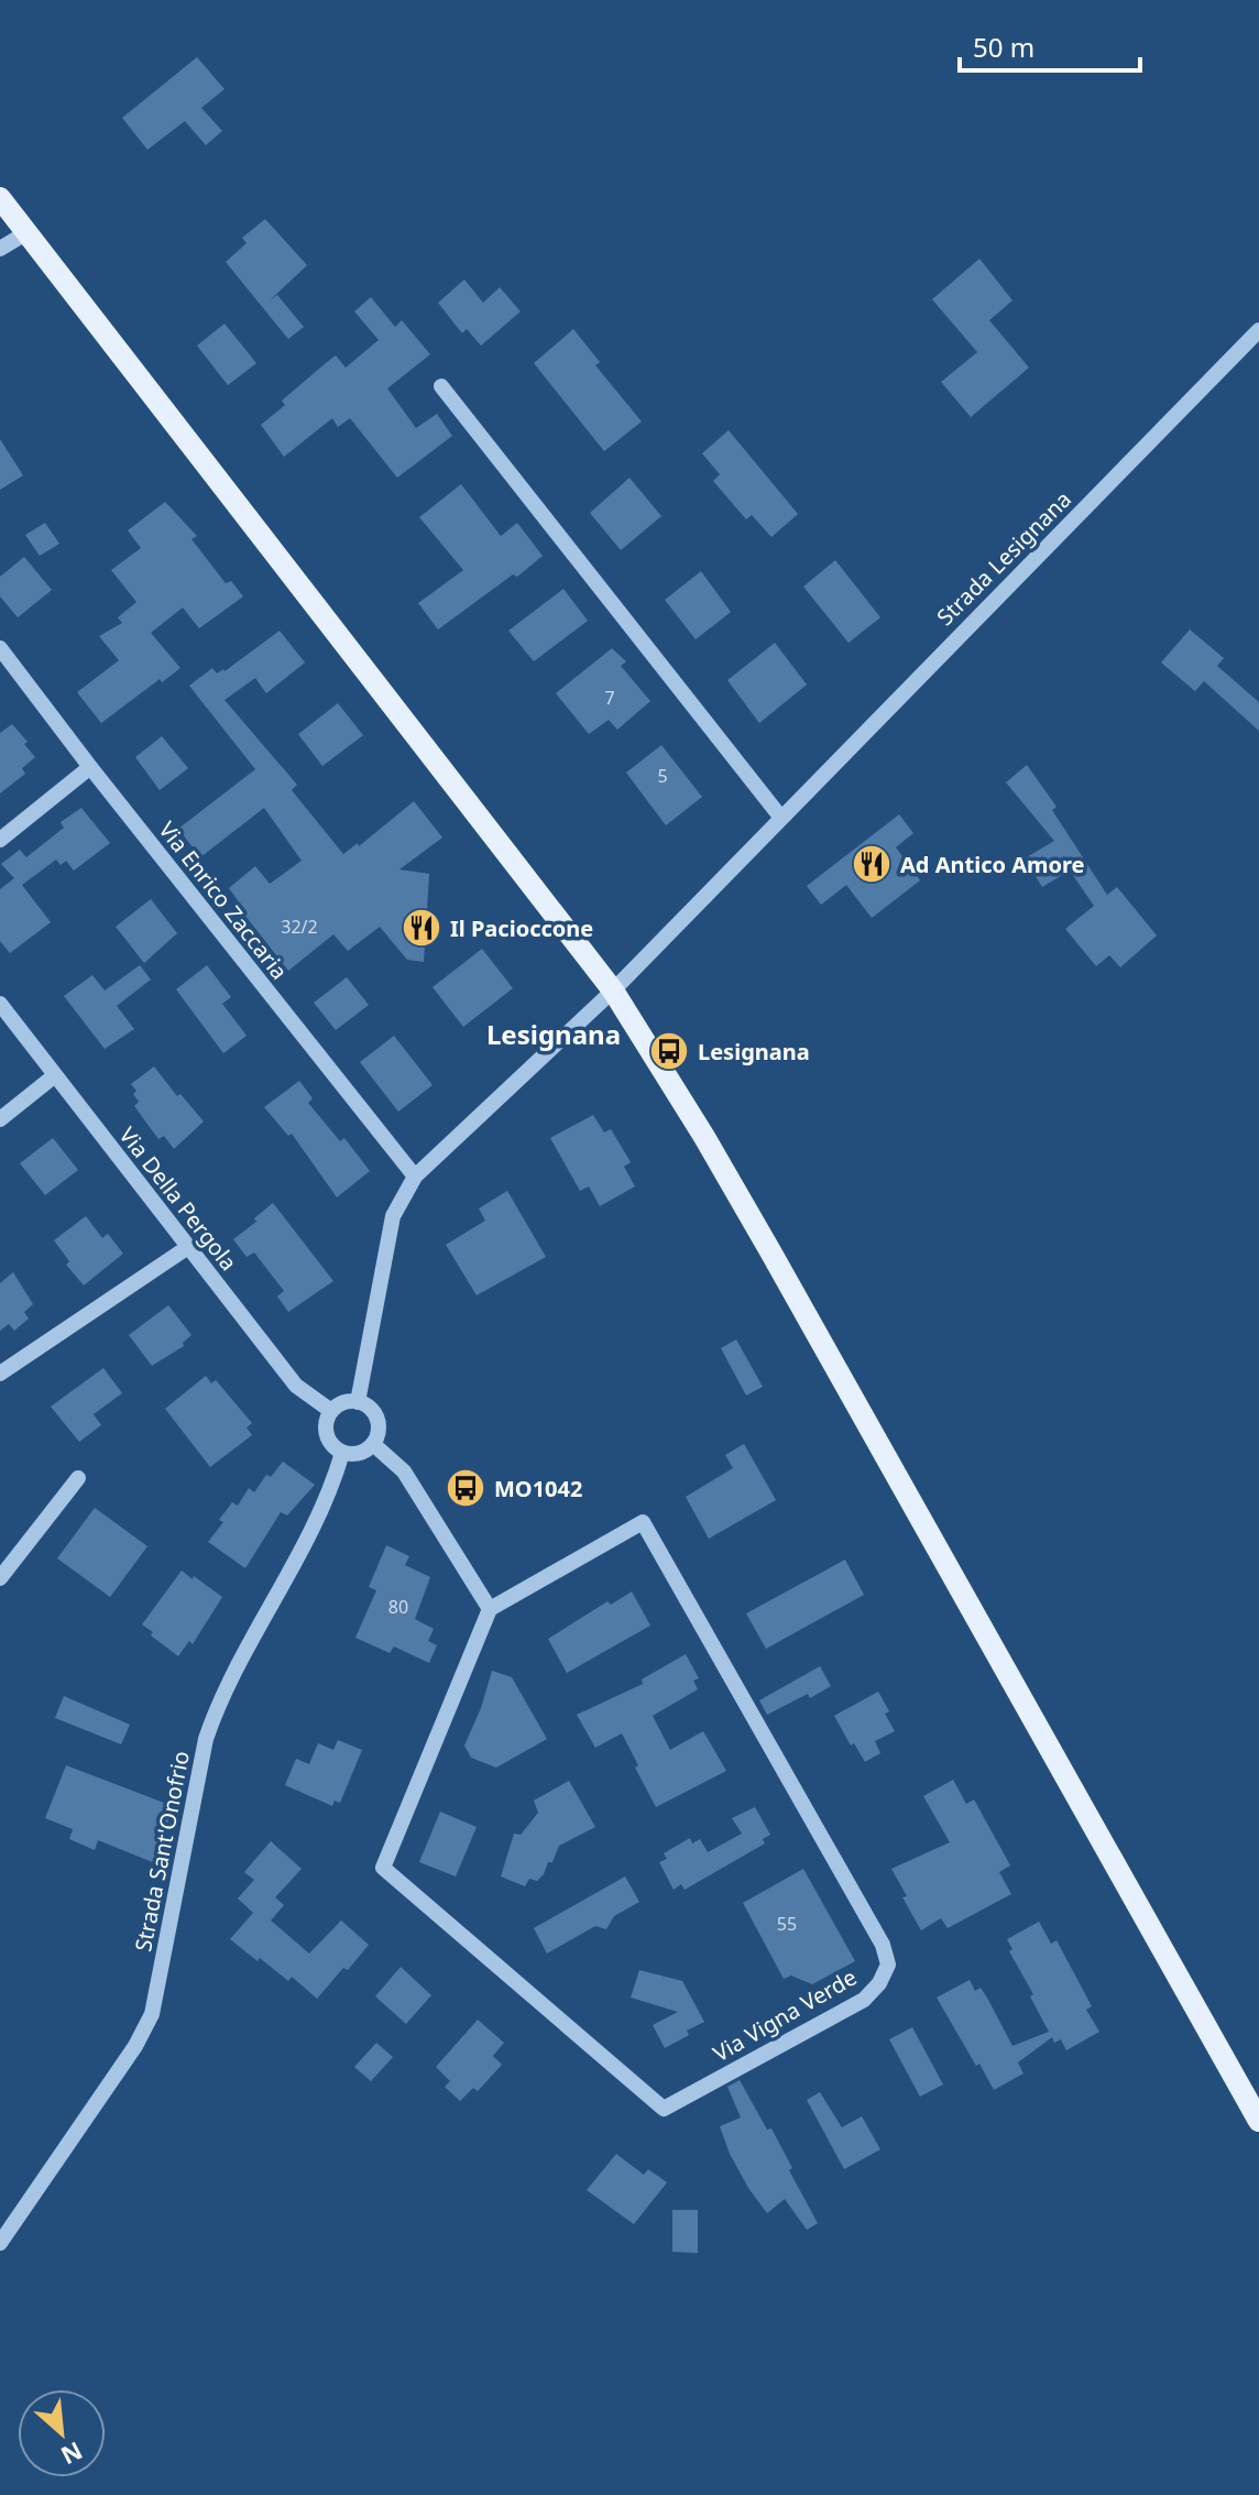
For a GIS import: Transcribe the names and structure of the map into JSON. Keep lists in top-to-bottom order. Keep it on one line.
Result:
{"streets":{"street":["Strada Lesignana","Via Enrico Zaccaria","Via Della Pergola","Strada Sant'Onofrio","Via Vigna Verde"]},"crossings":[["Via Della Pergola","Strada Sant'Onofrio"]],"districts":["Lesignana"],"places":{"restaurant":["Ad Antico Amore","Il Pacioccone"],"bus stop":["Lesignana","MO1042"]},"house_numbers":["7","5","32/2","80","55"],"scale_bar":"50 m","north":"bottom right"}
